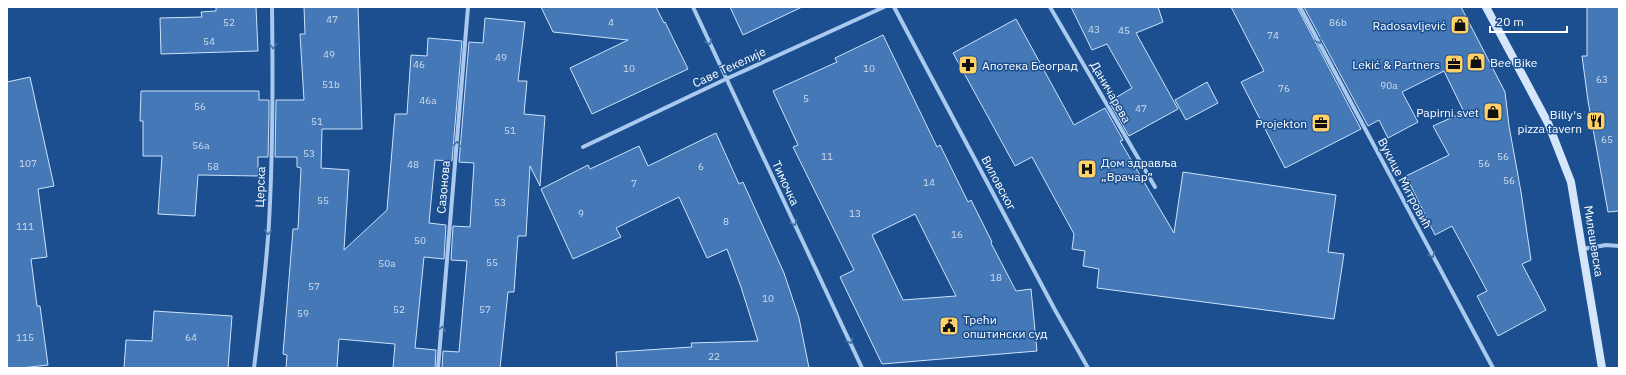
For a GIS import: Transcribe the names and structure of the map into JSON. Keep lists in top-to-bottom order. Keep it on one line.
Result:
{"streets":{"main road":["Милешевска"],"street":["Саве Текелије","Даничарева","Тимочка","Виловског","Вукице Митровић","Церска","Сазонова"]},"crossings":[["Саве Текелије","Тимочка"]],"one_way":["Тимочка","Вукице Митровић","Церска","Сазонова"],"places":{"shop":["Radosavljević","Bee Bike","Papirni svet"],"office":["Lekić & Partners","Projekton"],"pharmacy":["Апотека Београд"],"restaurant":["Billy's pizza tavern"],"hospital":["Дом здравља „Врачар”"],"public building":["Трећи општински суд"]},"house_numbers":["47","52","4","86b","43","45","74","54","49","49","46","10","10","63","51b","90a","76","5","46a","56","47","51","51","65","56a","53","11","56","107","56","48","58","6","56","14","7","55","53","9","13","8","111","16","50","55","50a","18","57","10","52","57","59","115","64","22"],"scale_bar":"20 m"}
